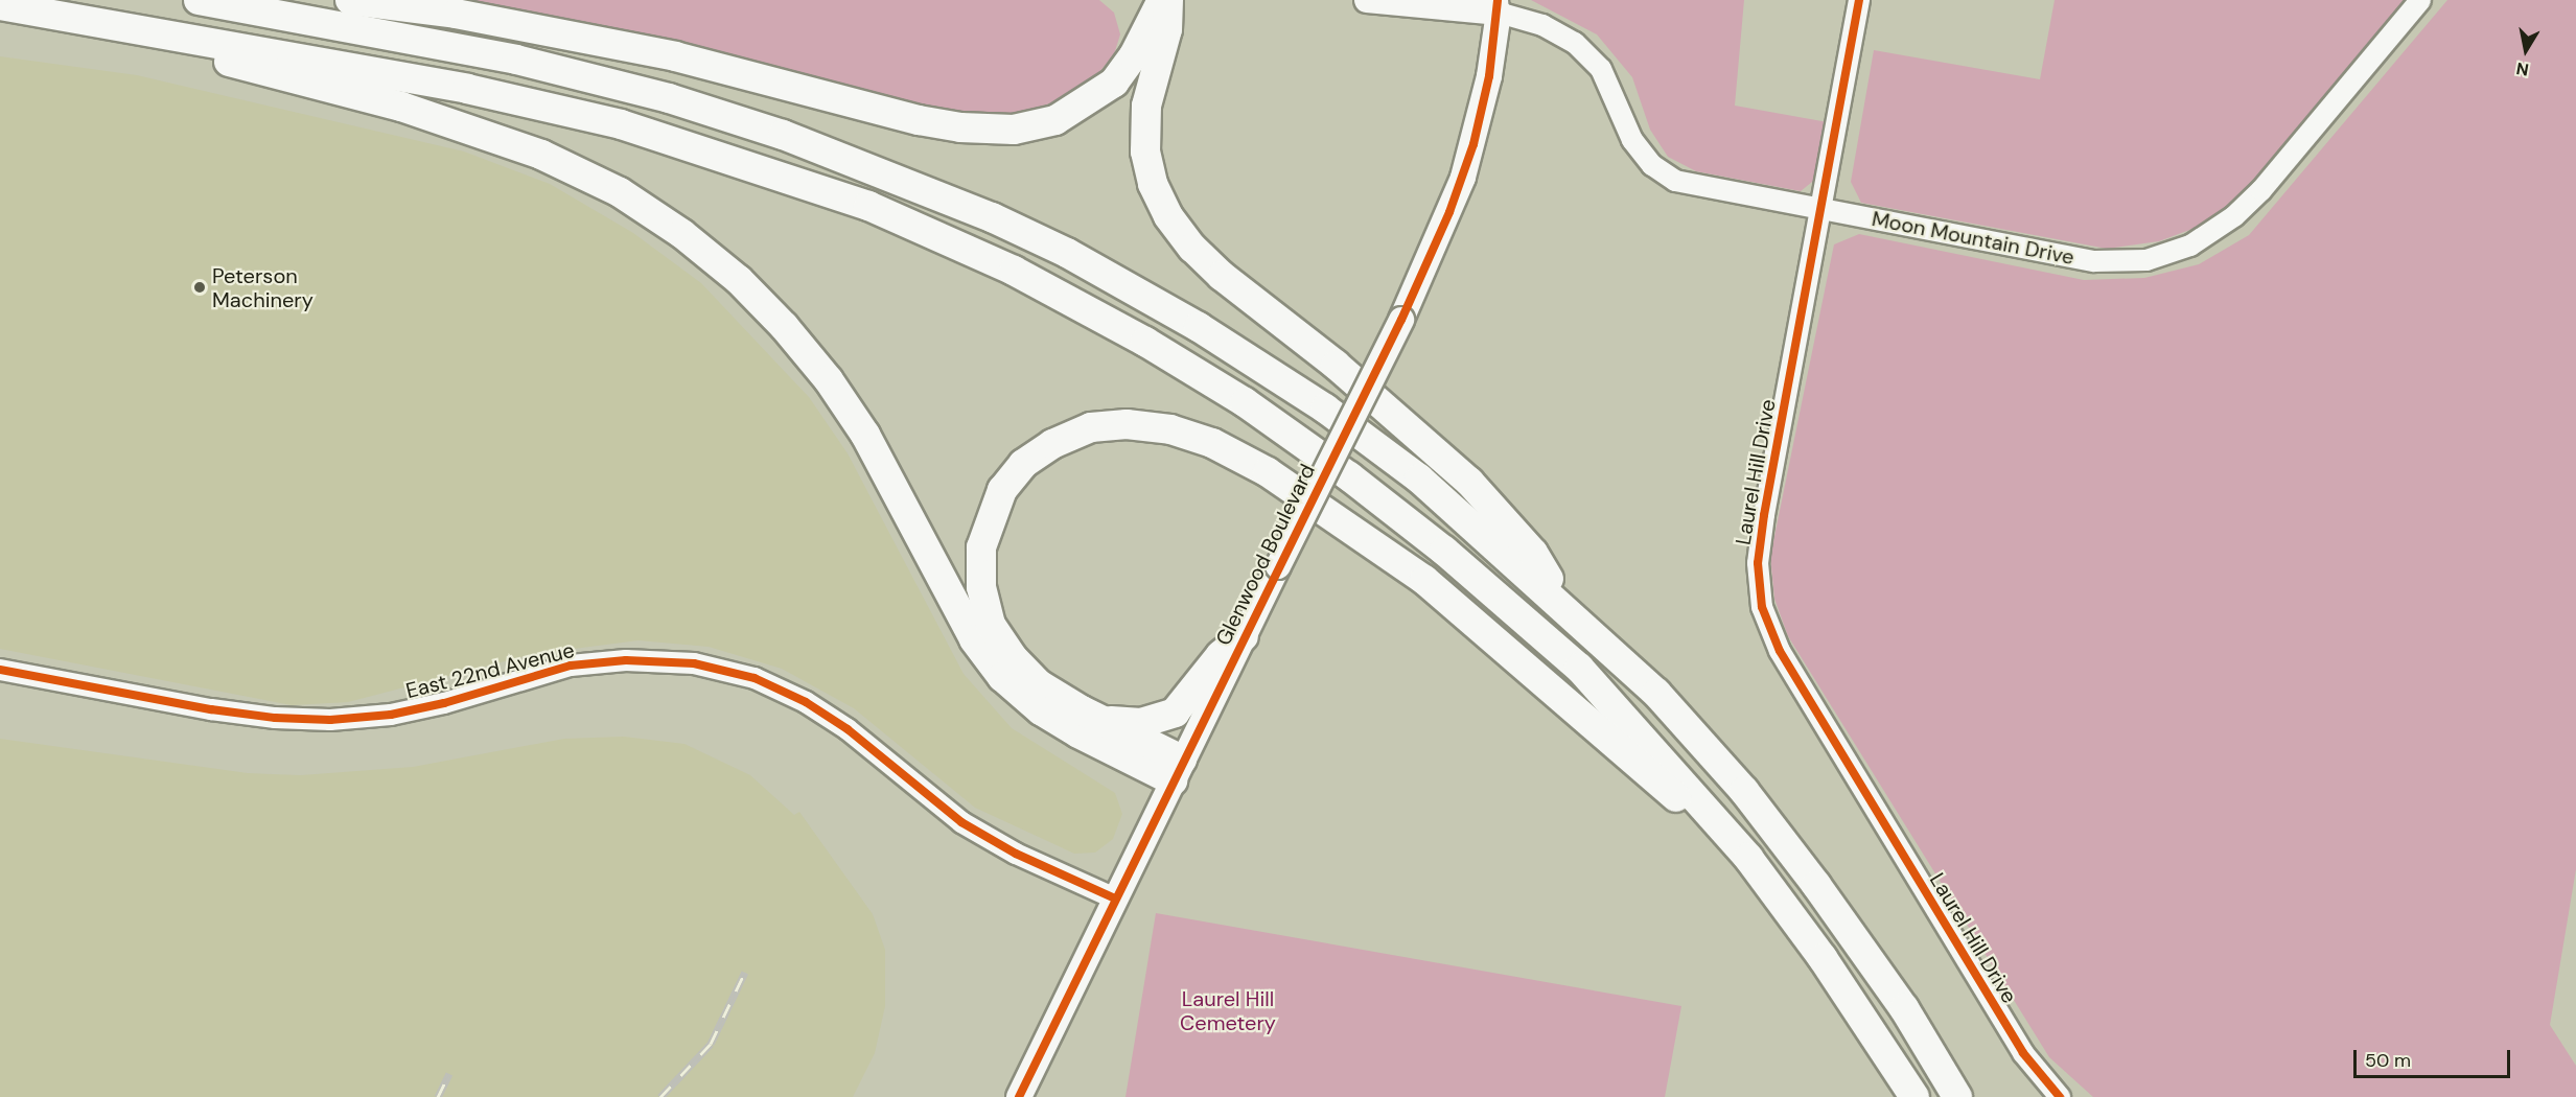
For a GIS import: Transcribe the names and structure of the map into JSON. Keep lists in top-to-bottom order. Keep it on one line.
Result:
{"streets":{"main road":["Glenwood Boulevard"],"street":["Moon Mountain Drive","Laurel Hill Drive","East 22nd Avenue"]},"crossings":[["Moon Mountain Drive","Laurel Hill Drive"],["Moon Mountain Drive","Glenwood Boulevard"],["Glenwood Boulevard","East 22nd Avenue"]],"parks":["Laurel Hill Cemetery"],"places":["Peterson Machinery"],"scale_bar":"50 m","north":"bottom"}
